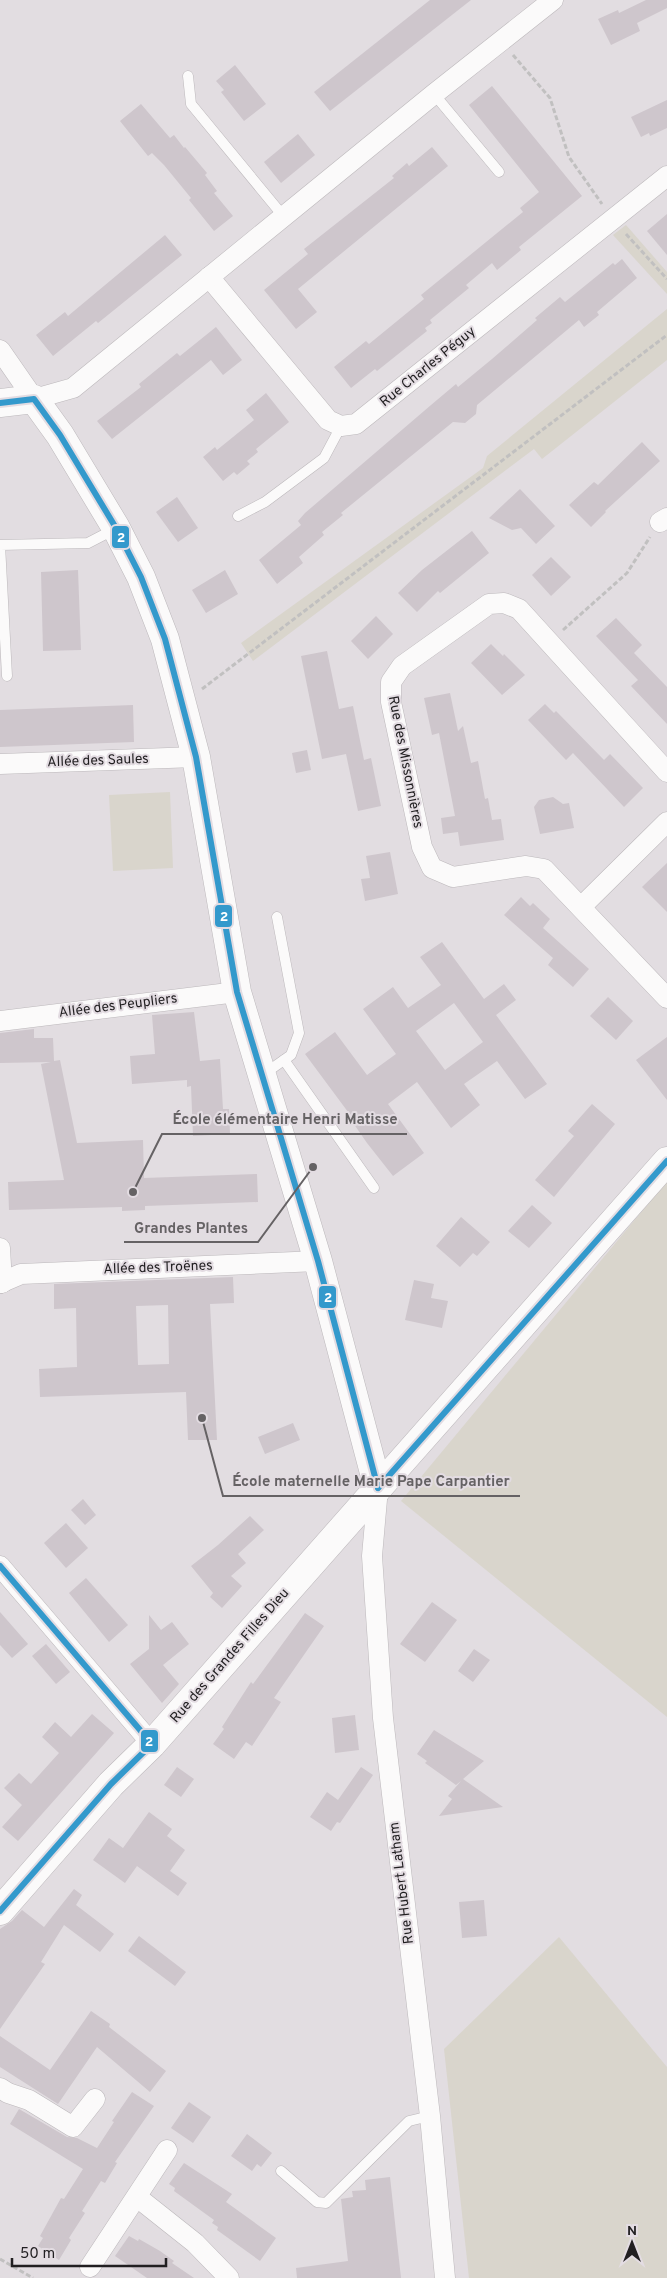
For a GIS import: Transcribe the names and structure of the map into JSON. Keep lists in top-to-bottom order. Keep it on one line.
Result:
{"streets":{"street":["Rue Charles Péguy","Allée des Saules","Rue des Missonnières","Allée des Peupliers","Allée des Troënes","Rue des Grandes Filles Dieu","Rue Hubert Latham"]},"crossings":[["Rue des Grandes Filles Dieu","Rue Hubert Latham"]],"places":["Grandes Plantes","École élémentaire Henri Matisse","École maternelle Marie Pape Carpantier"],"lines":["transit line 2"],"scale_bar":"50 m","north":"top"}
